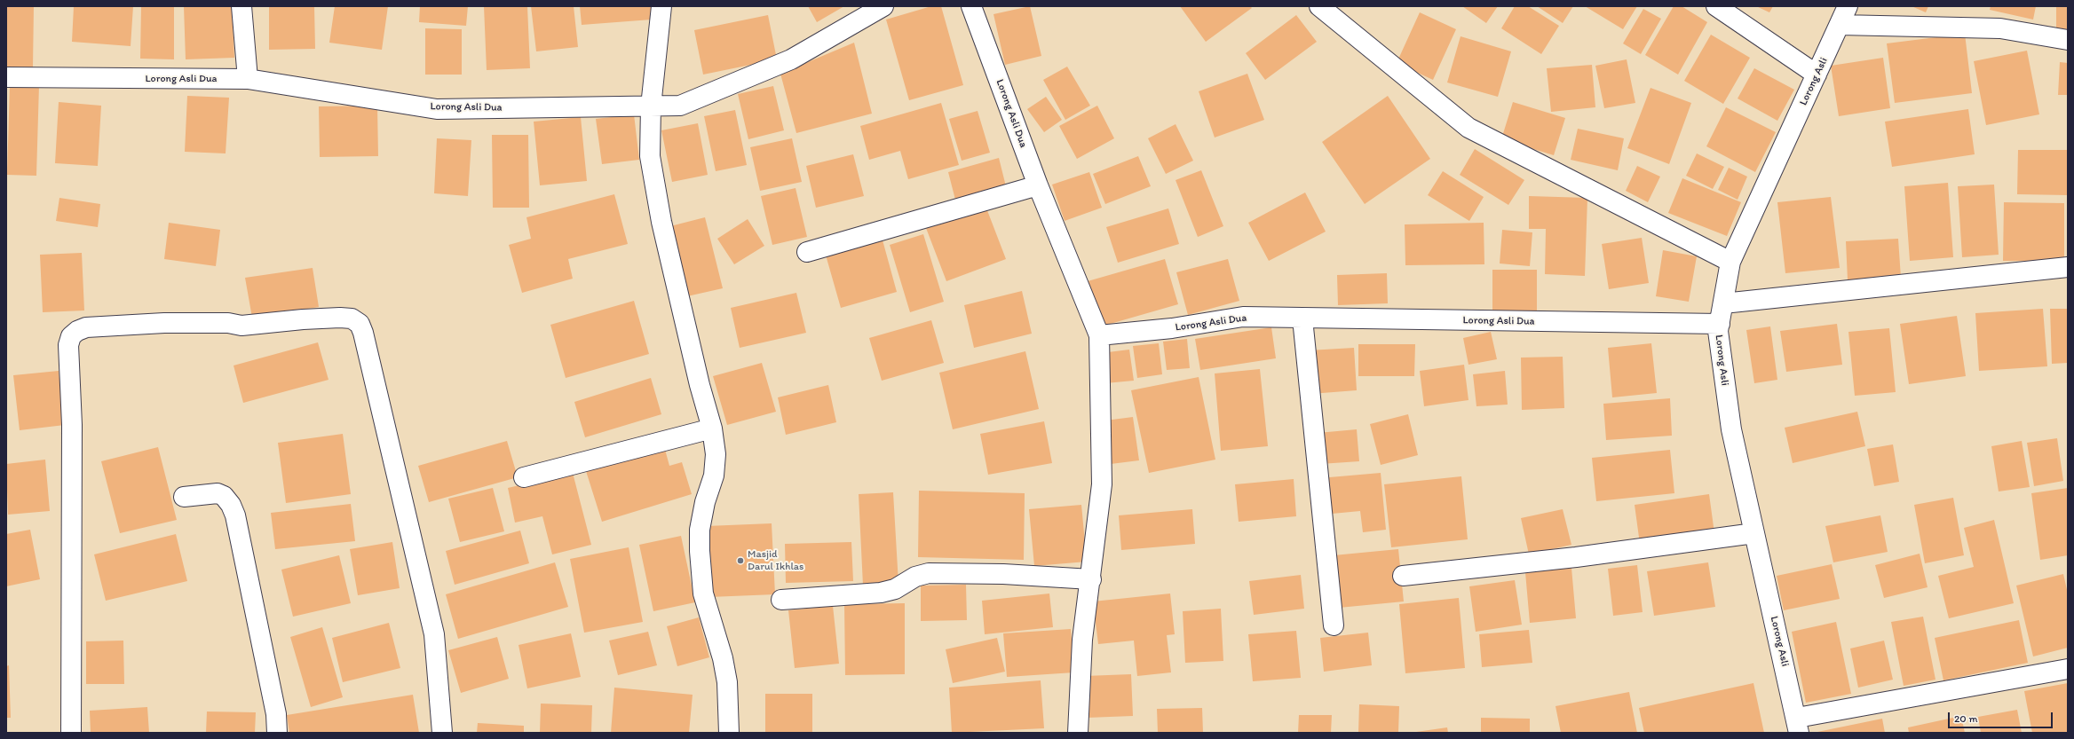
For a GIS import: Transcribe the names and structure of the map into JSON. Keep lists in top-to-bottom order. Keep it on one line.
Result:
{"streets":{"street":["Lorong Asli Dua","Lorong Asli"]},"crossings":[["Lorong Asli Dua","Lorong Asli"]],"places":["Masjid Darul Ikhlas"],"scale_bar":"20 m"}
